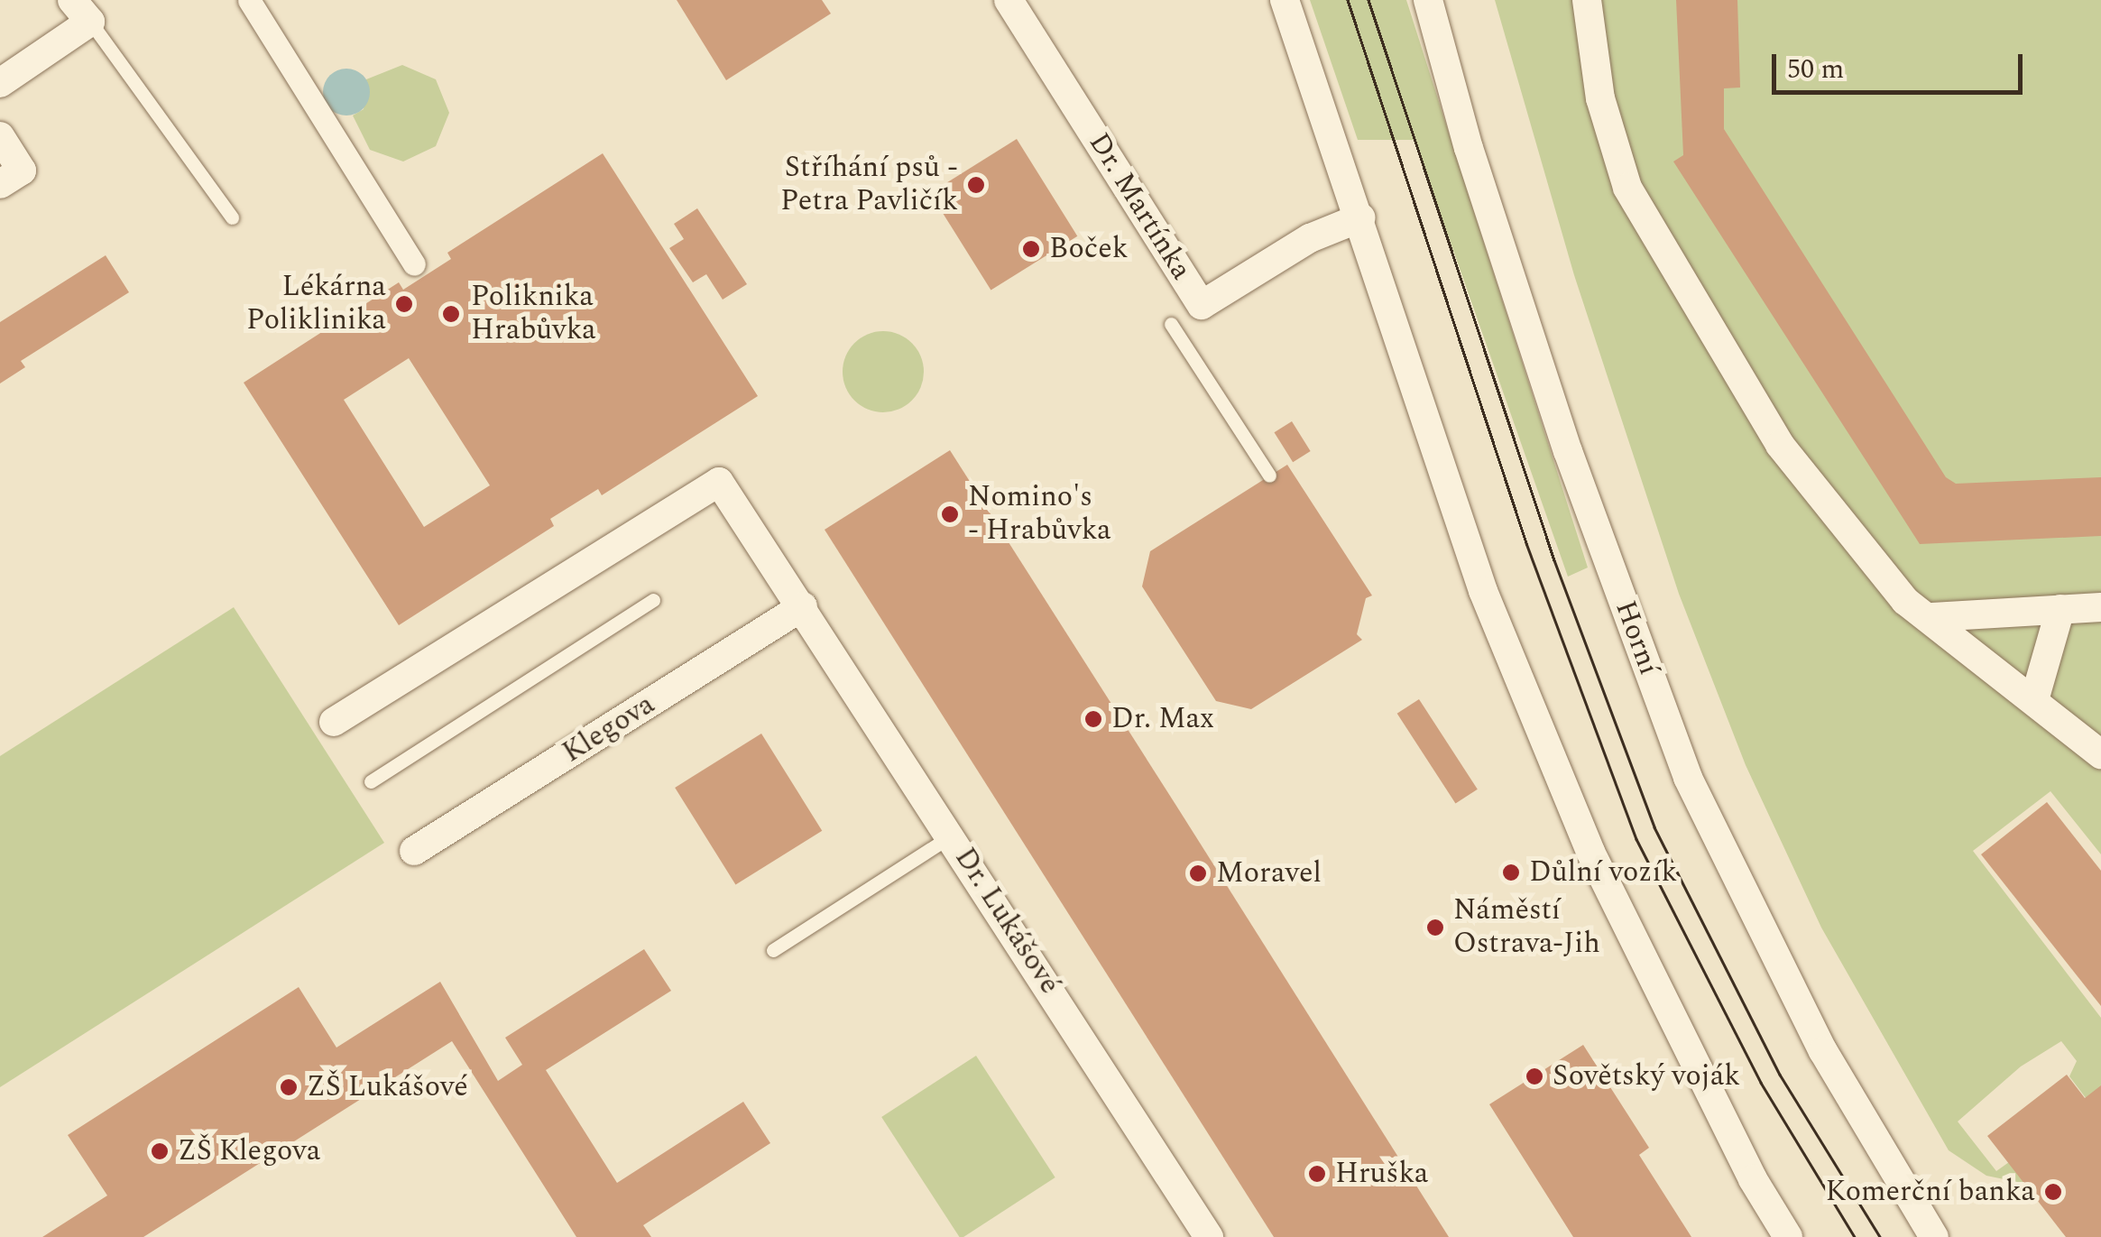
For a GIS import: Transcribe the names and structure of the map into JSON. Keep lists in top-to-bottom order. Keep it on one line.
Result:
{"streets":{"street":["Dr. Martínka","Horní","Klegova","Dr. Lukášové"]},"crossings":[["Klegova","Dr. Lukášové"]],"places":["Stříhání psů - Petra Pavličík","Boček","Lékárna Poliklinika","Poliknika Hrabůvka","Nomino's - Hrabůvka","Dr. Max","Důlní vozík","Moravel","Náměstí Ostrava-Jih","Sovětský voják","ZŠ Lukášové","ZŠ Klegova","Hruška","Komerční banka"],"scale_bar":"50 m"}
